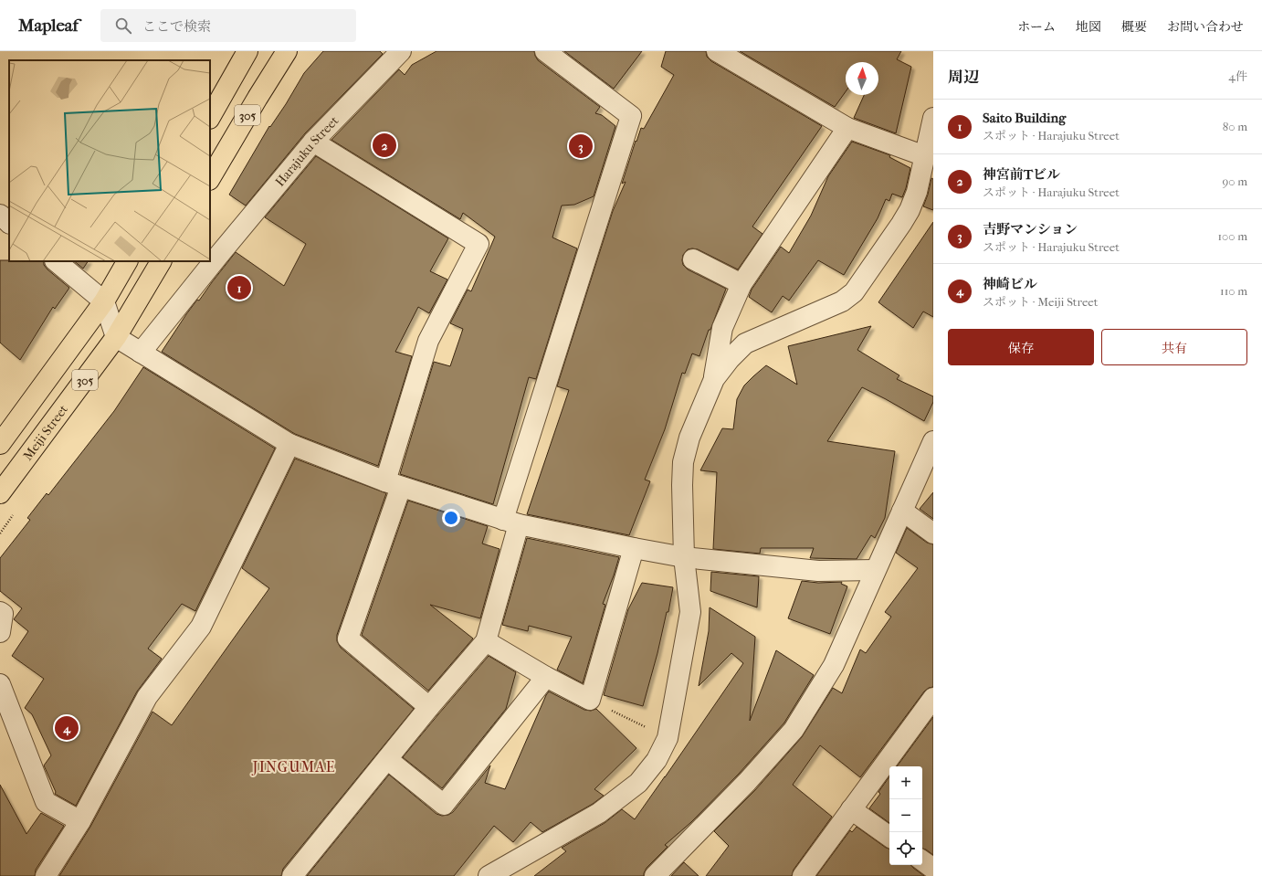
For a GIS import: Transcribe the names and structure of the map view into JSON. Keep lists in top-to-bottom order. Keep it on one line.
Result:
{"streets":{"main road":["305","Meiji Street"],"street":["Harajuku Street"]},"districts":["JINGUMAE"],"north":"top","page":{"header":"Mapleaf","search":"ここで検索","nav":["ホーム","地図","概要","お問い合わせ"],"heading":["周辺","4件"],"list":[{"mark":"1","name":"Saito Building","note":"スポット · Harajuku Street","value":"80 m"},{"mark":"2","name":"神宮前Tビル","note":"スポット · Harajuku Street","value":"90 m"},{"mark":"3","name":"吉野マンション","note":"スポット · Harajuku Street","value":"100 m"},{"mark":"4","name":"神崎ビル","note":"スポット · Meiji Street","value":"110 m"}],"pins":["2","3","1","4"],"buttons":["保存","共有"],"map_buttons":["+","−"]}}
